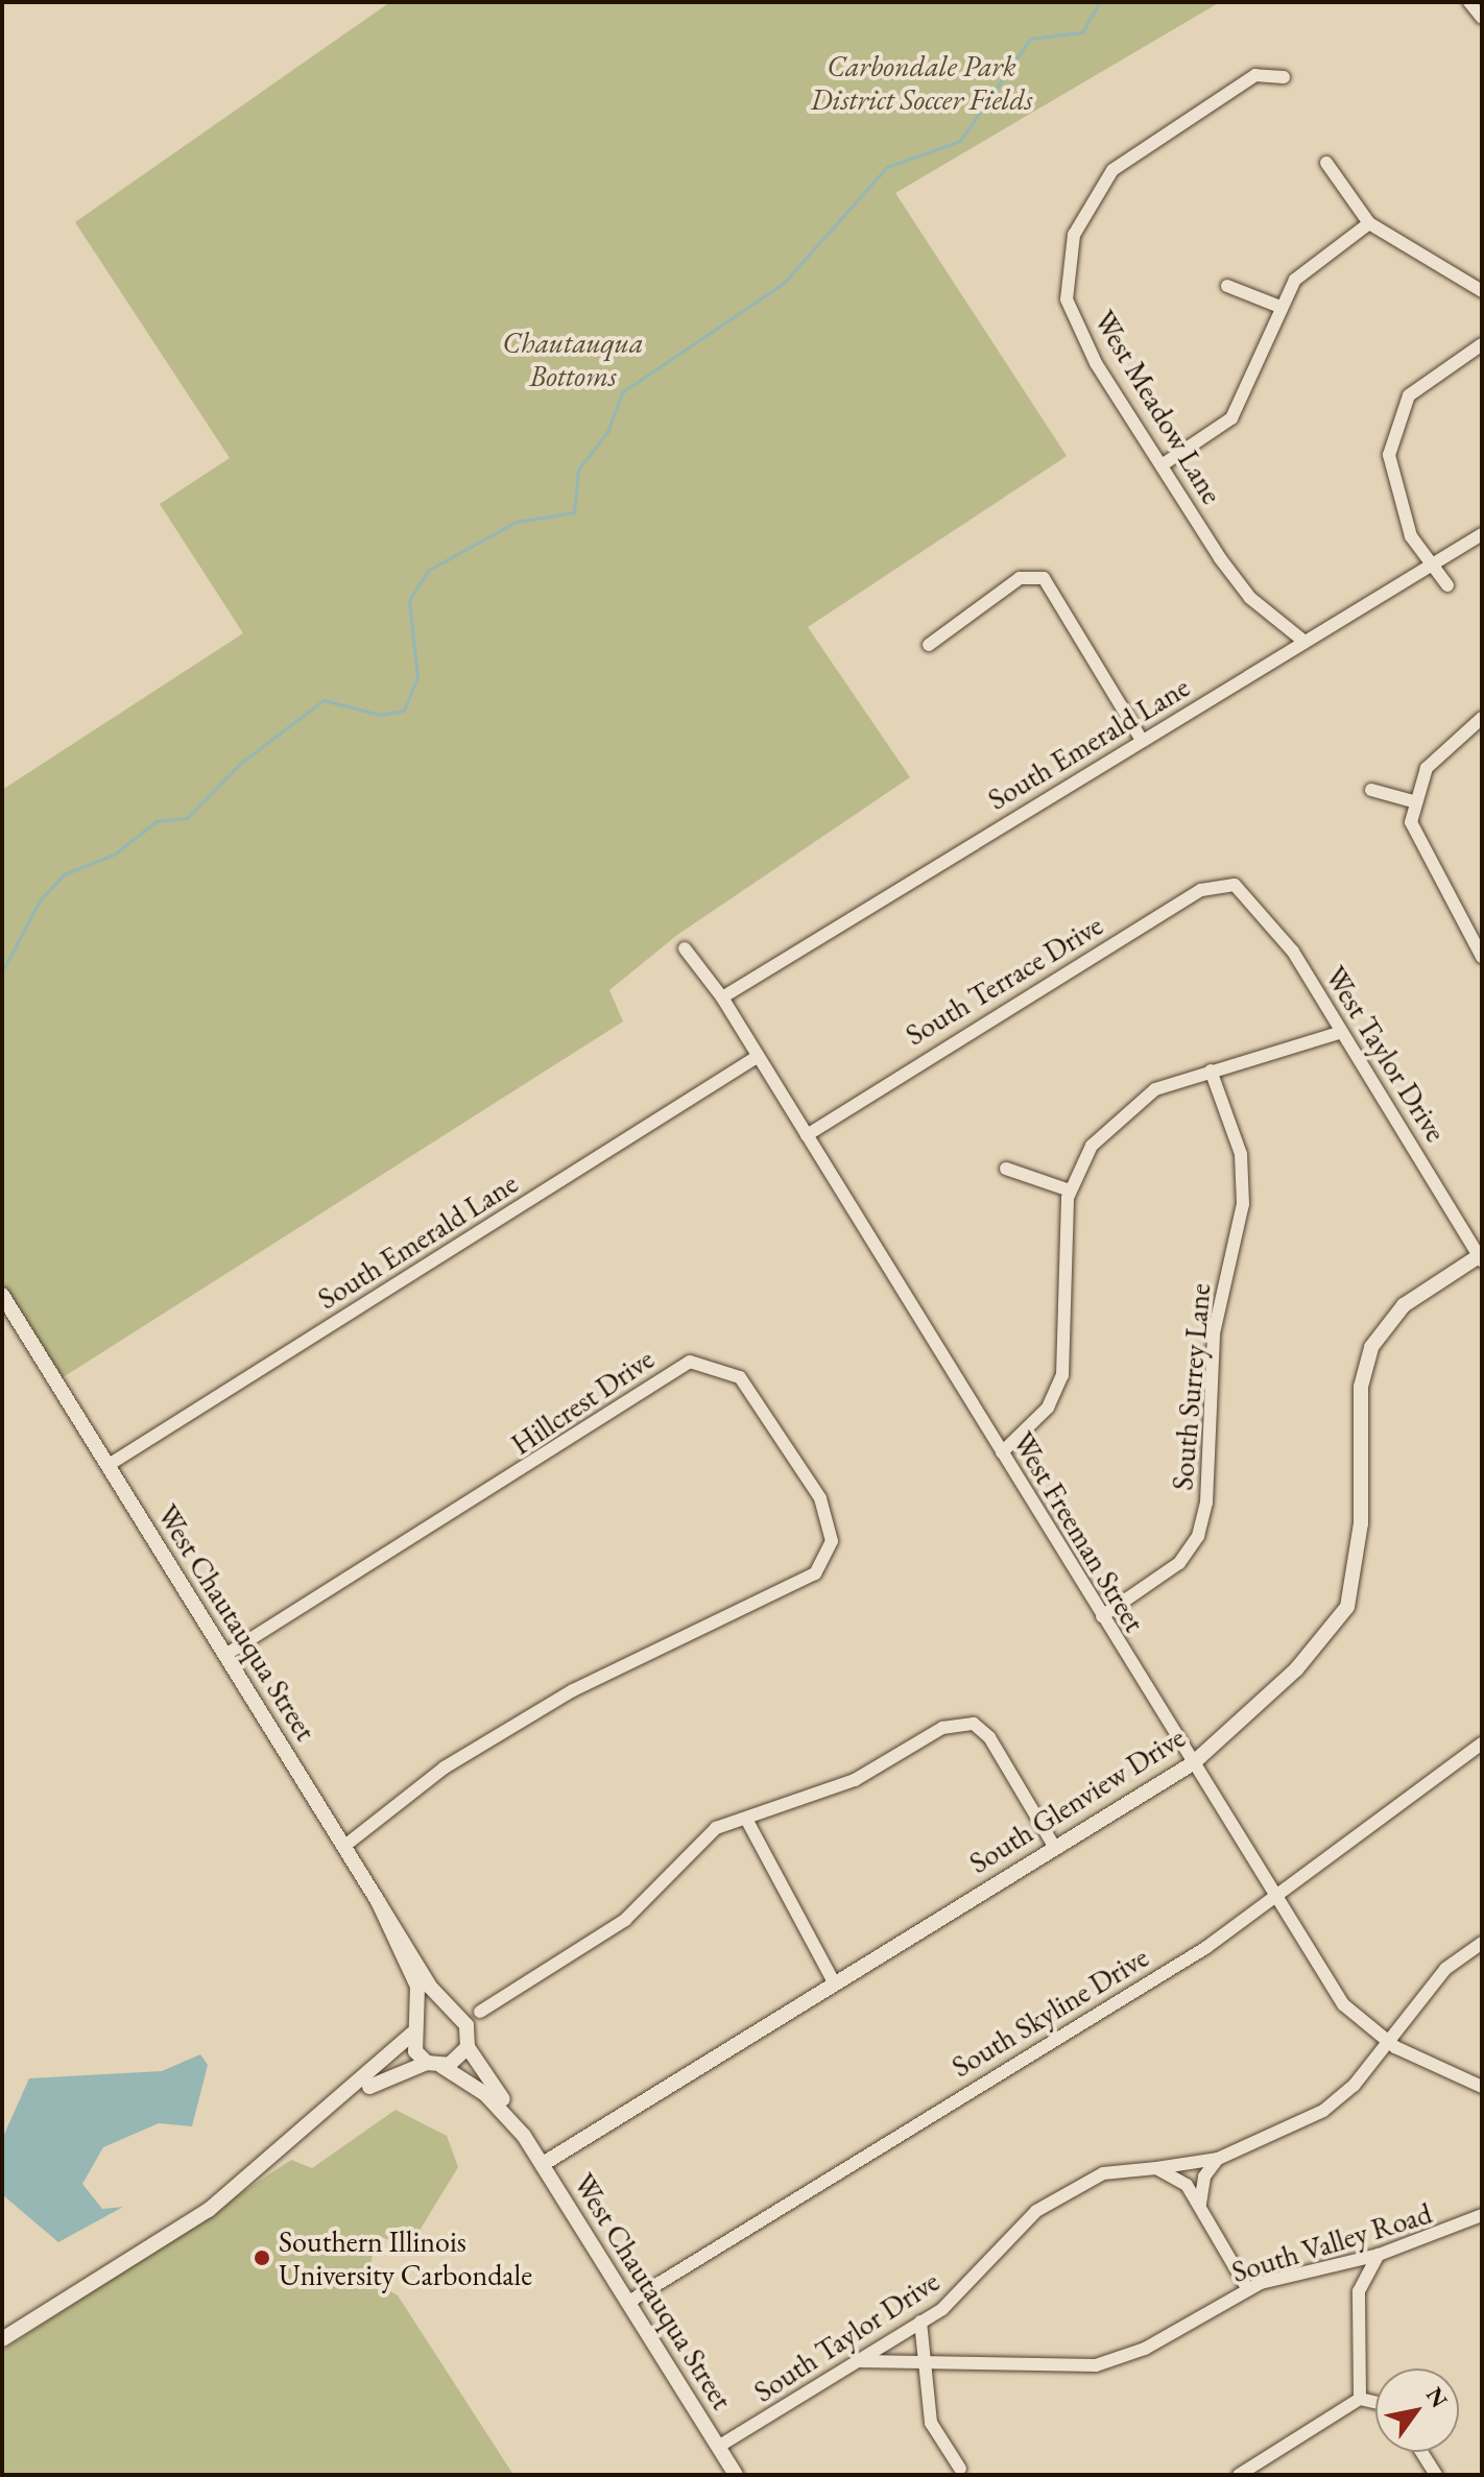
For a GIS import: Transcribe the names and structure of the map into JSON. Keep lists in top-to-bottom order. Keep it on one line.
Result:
{"streets":{"street":["West Meadow Lane","South Emerald Lane","South Terrace Drive","West Taylor Drive","South Surrey Lane","Hillcrest Drive","West Freeman Street","West Chautauqua Street","South Glenview Drive","South Skyline Drive","South Valley Road","South Taylor Drive"]},"crossings":[["West Meadow Lane","South Emerald Lane"],["South Emerald Lane","West Freeman Street"],["South Emerald Lane","West Chautauqua Street"],["South Terrace Drive","West Taylor Drive"],["South Terrace Drive","West Freeman Street"],["West Taylor Drive","South Glenview Drive"],["South Surrey Lane","West Freeman Street"],["Hillcrest Drive","West Chautauqua Street"],["West Freeman Street","South Glenview Drive"],["West Freeman Street","South Skyline Drive"],["West Chautauqua Street","South Glenview Drive"],["West Chautauqua Street","South Skyline Drive"],["West Chautauqua Street","South Taylor Drive"],["South Valley Road","South Taylor Drive"]],"parks":["Carbondale Park District Soccer Fields","Chautauqua Bottoms"],"places":["Southern Illinois University Carbondale"],"north":"top right"}
